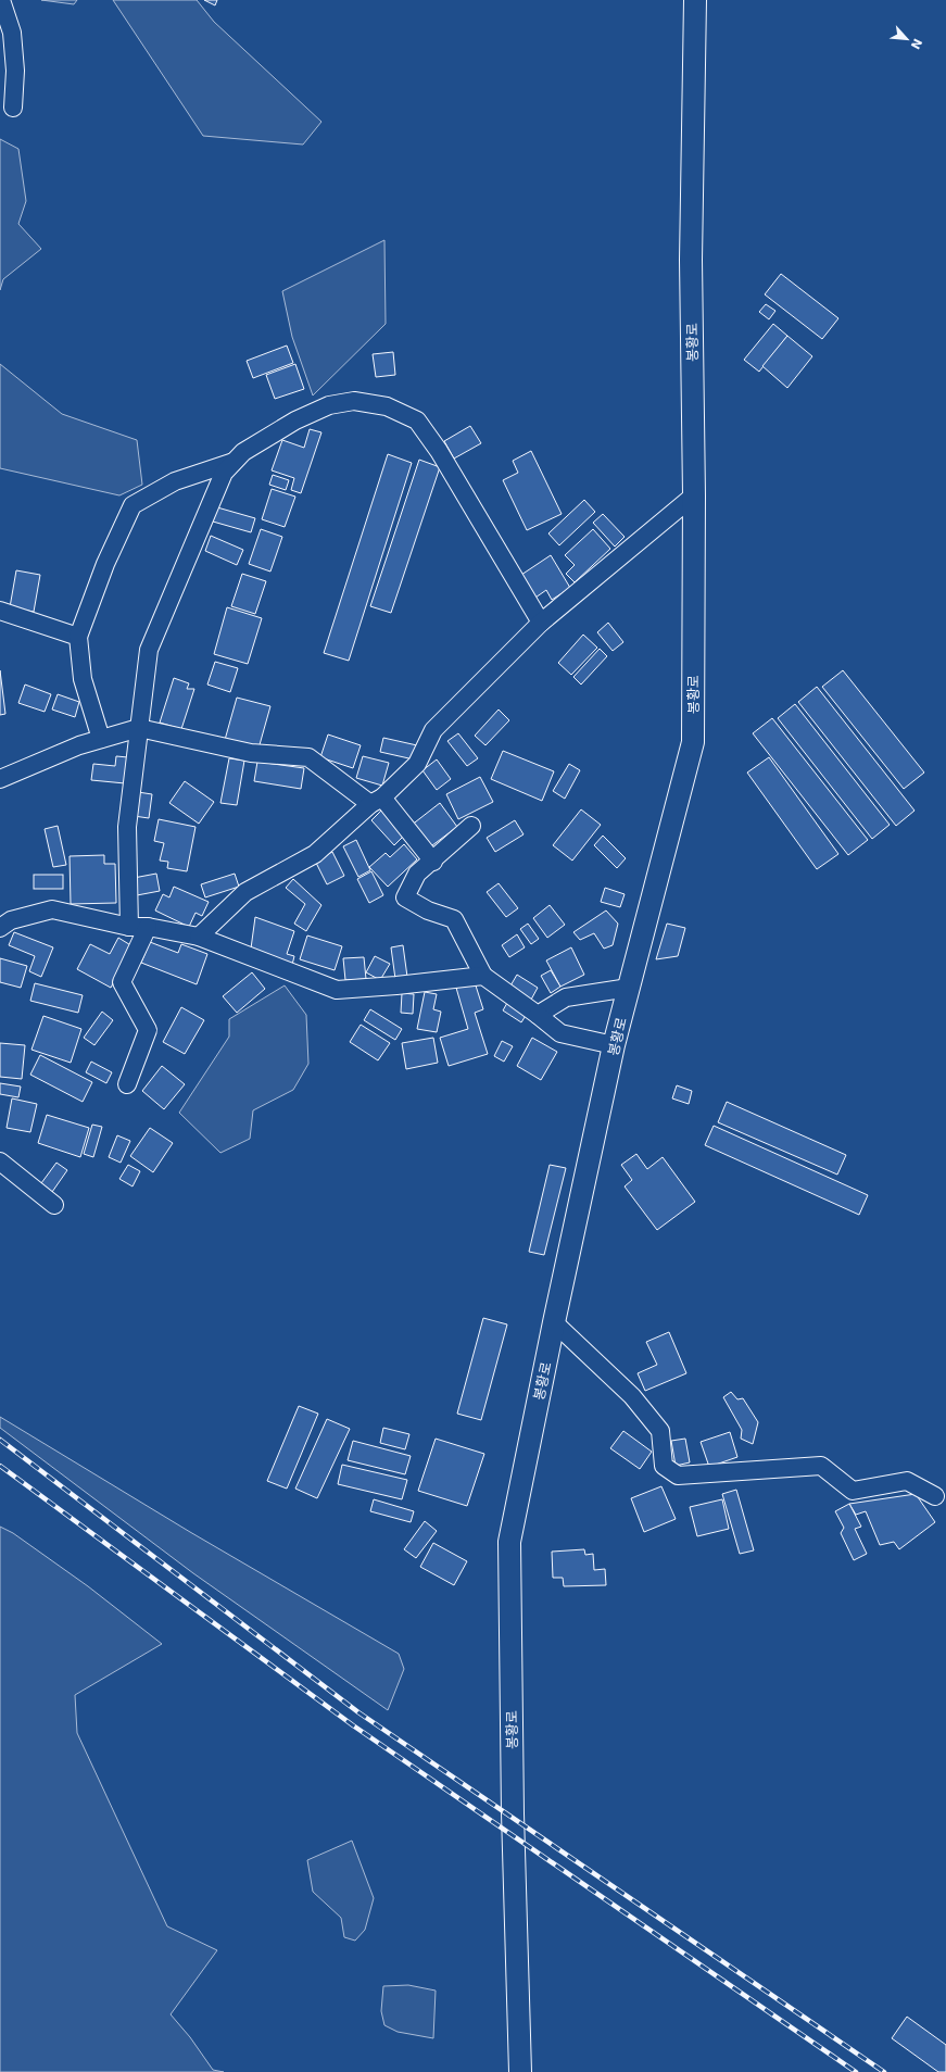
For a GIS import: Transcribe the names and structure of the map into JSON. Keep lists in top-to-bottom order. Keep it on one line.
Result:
{"streets":{"street":["봉황로"]},"north":"bottom right"}
